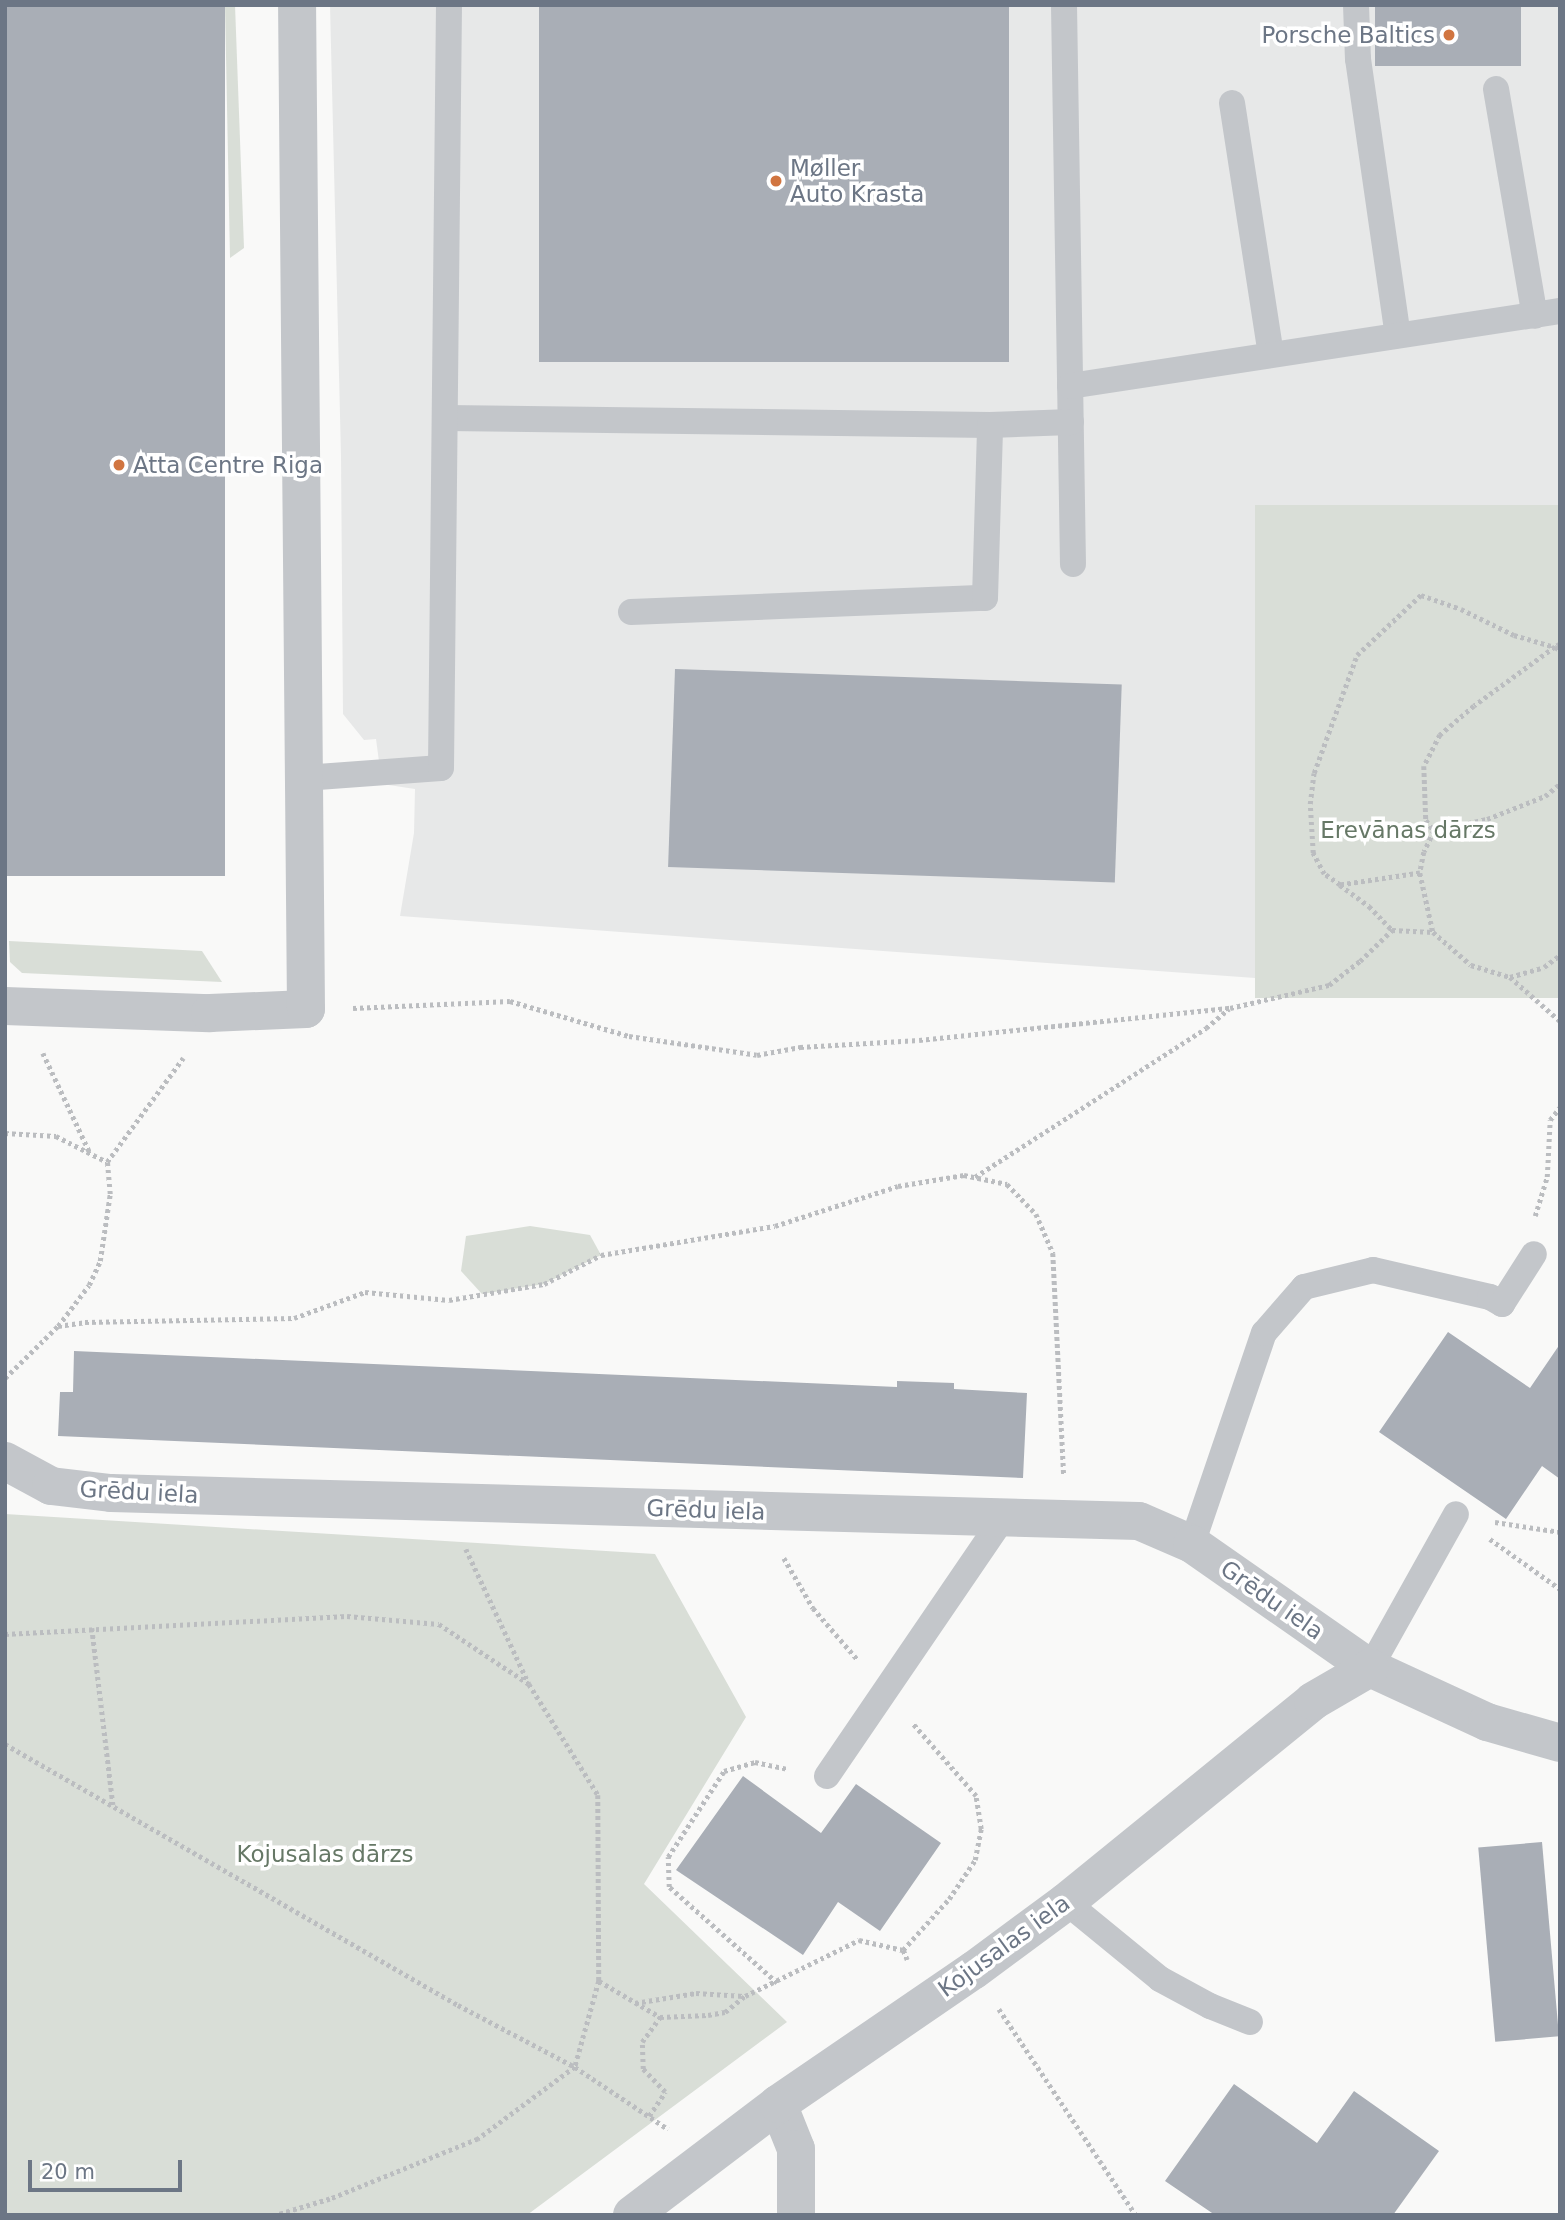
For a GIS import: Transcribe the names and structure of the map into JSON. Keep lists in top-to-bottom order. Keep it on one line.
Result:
{"streets":{"street":["Grēdu iela","Kojusalas iela"]},"crossings":[["Grēdu iela","Kojusalas iela"]],"parks":["Erevānas dārzs","Kojusalas dārzs"],"places":["Porsche Baltics","Møller Auto Krasta","Atta Centre Riga"],"scale_bar":"20 m"}
